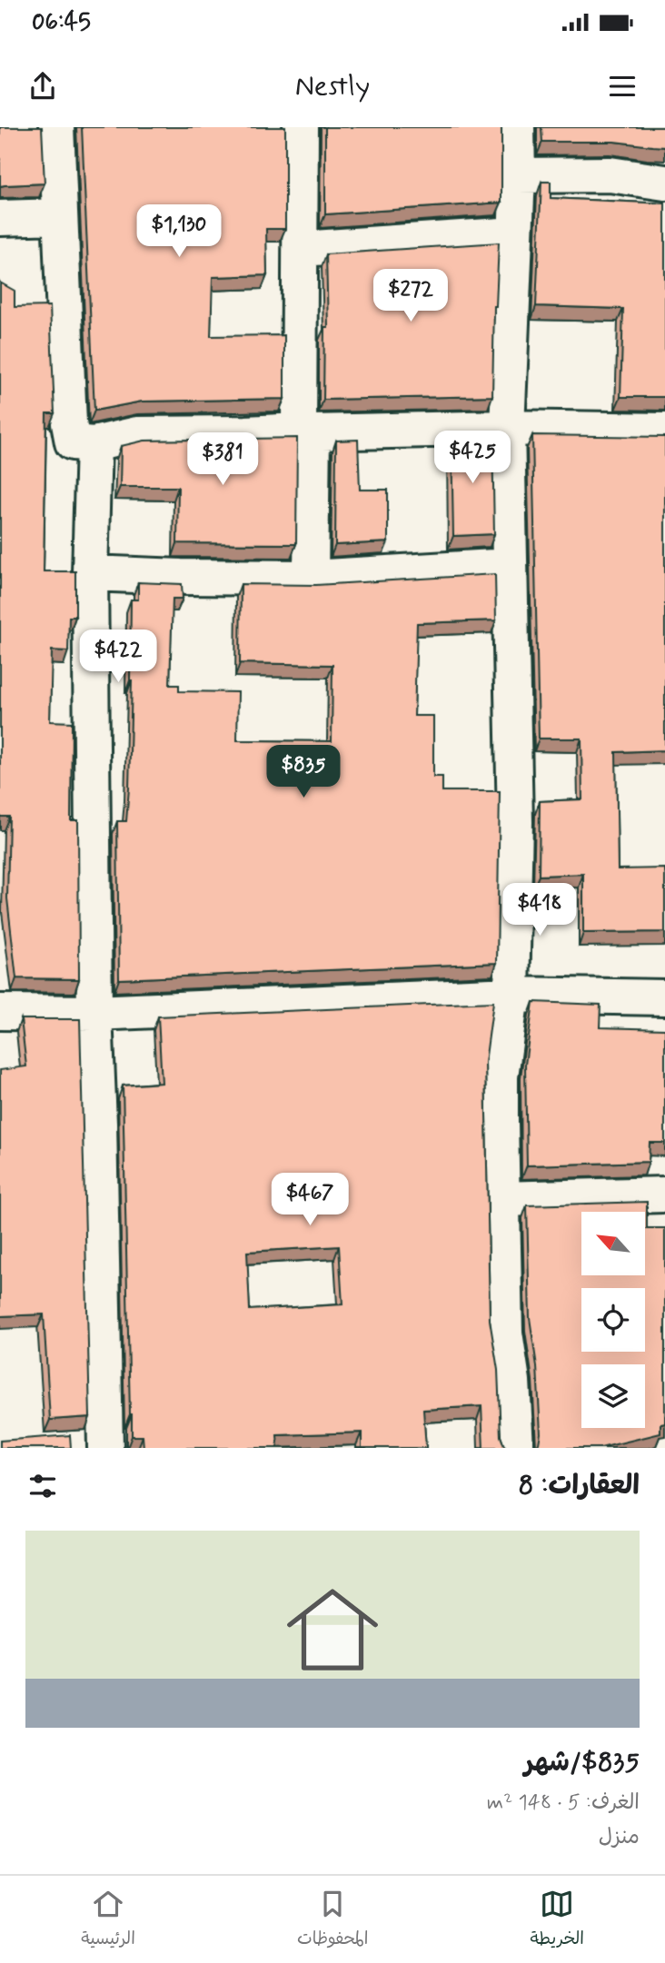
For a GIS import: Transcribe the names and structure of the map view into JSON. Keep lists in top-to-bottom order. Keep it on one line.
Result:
{"north":"top left","page":{"status":"06:45","header":"Nestly","price":["$1,130","$272","$425","$381","$422","$835","$418","$467"],"heading":"العقارات: 8","list":[{"name":"$835/شهر","note":"الغرف: 5 · 148 m² · منزل"}],"tabs":["الخريطة","المحفوظات","الرئيسية"]}}
